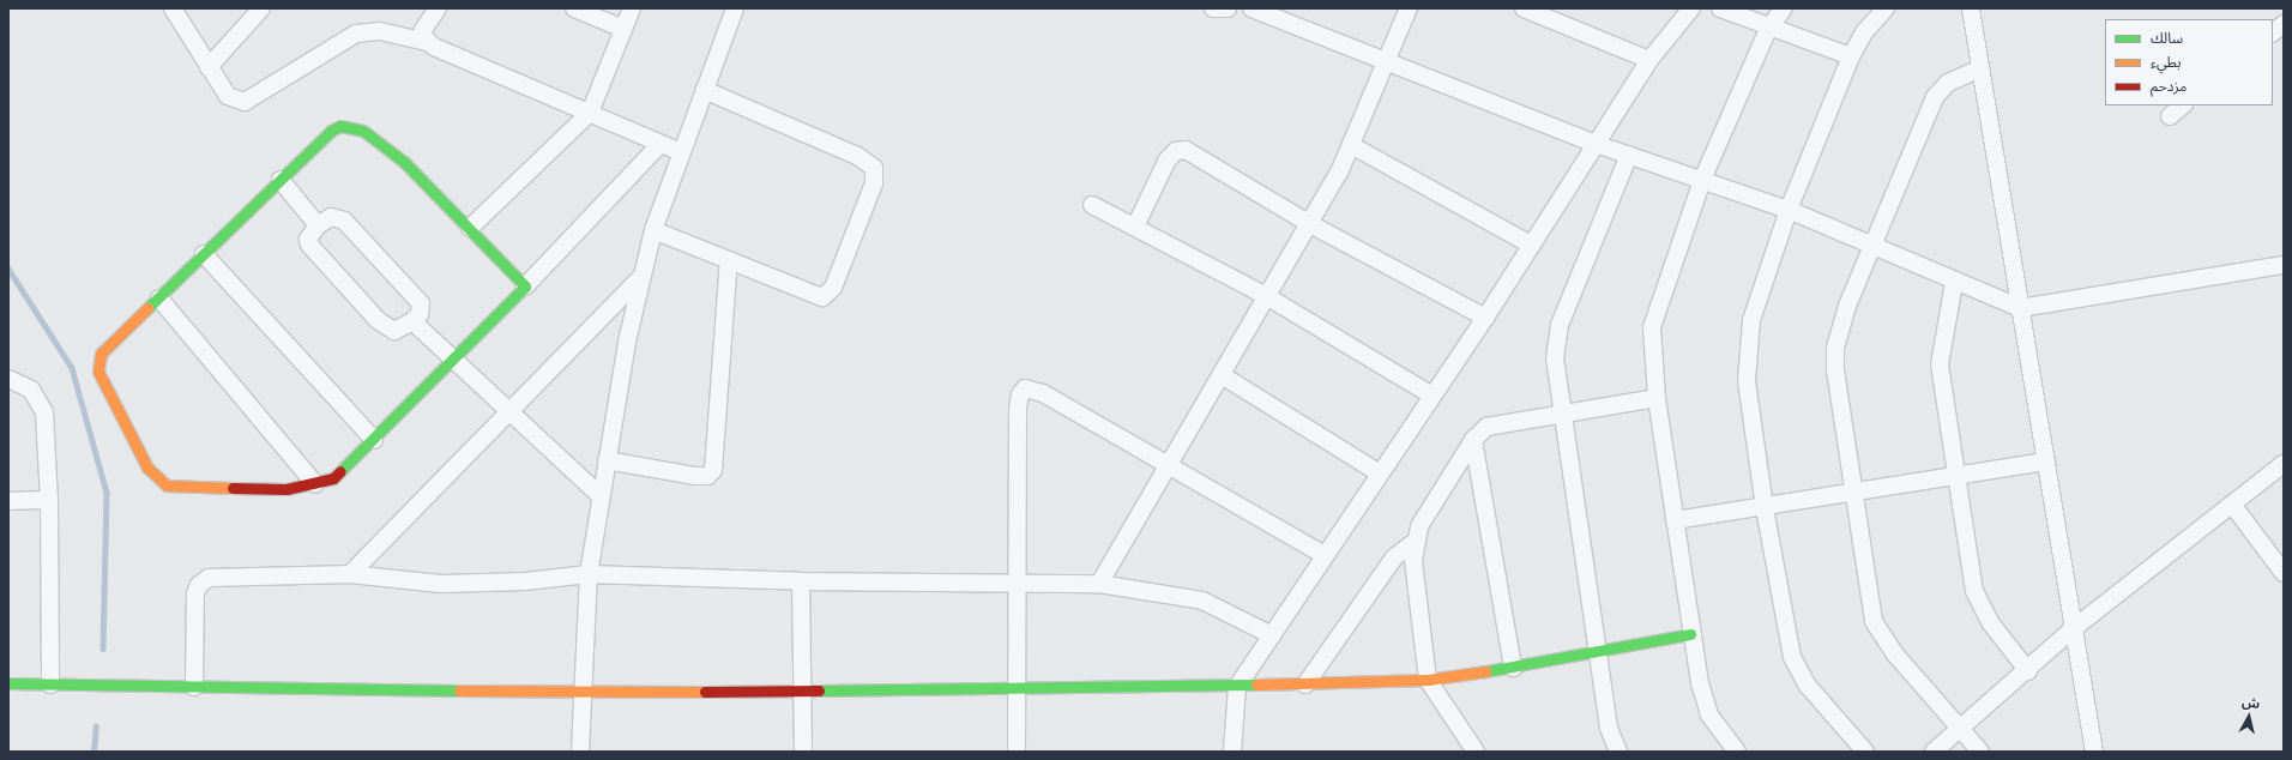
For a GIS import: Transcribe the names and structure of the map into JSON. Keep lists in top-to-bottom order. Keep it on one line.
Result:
{"legend":["سالك","بطيء","مزدحم"],"north":"top"}
